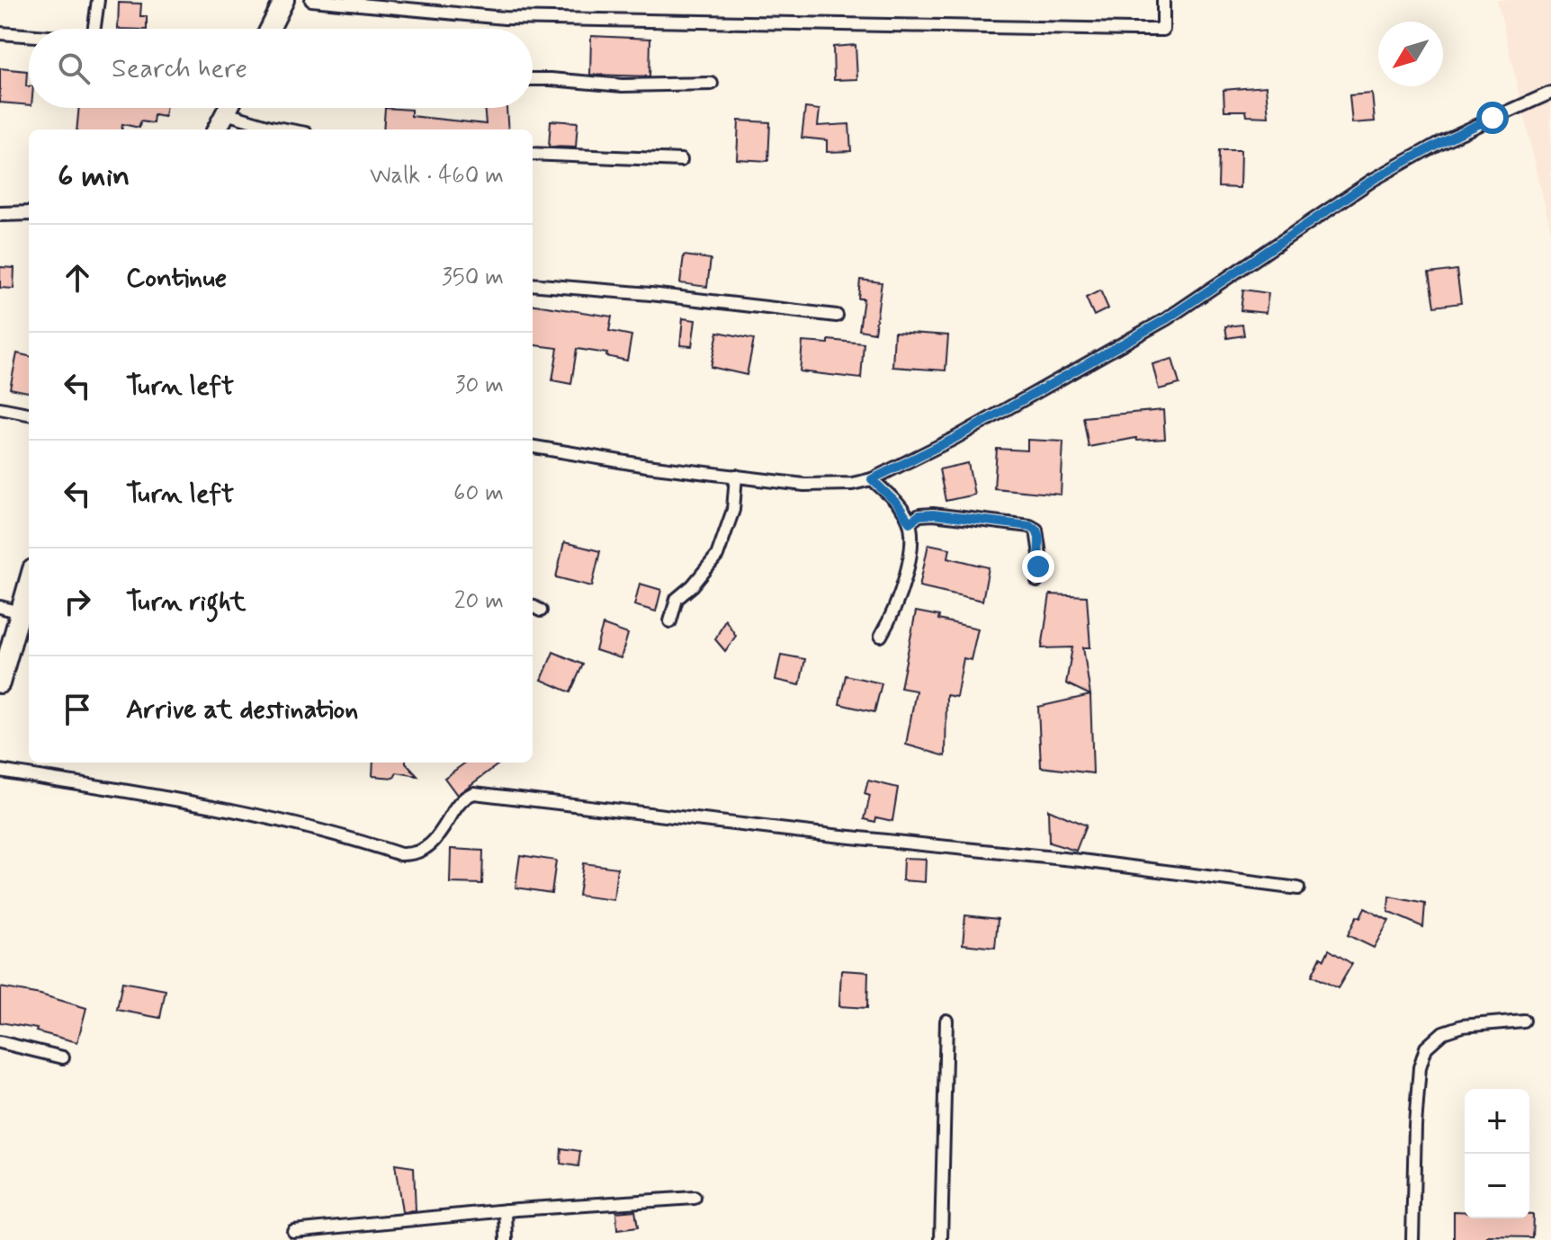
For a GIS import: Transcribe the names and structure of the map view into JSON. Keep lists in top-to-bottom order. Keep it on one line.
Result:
{"north":"bottom left","page":{"search":"Search here","heading":["6 min","Walk · 460 m"],"list":[["Continue","350 m"],["Turn left","30 m"],["Turn left","60 m"],["Turn right","20 m"],"Arrive at destination"],"map_buttons":["+","−"]}}
